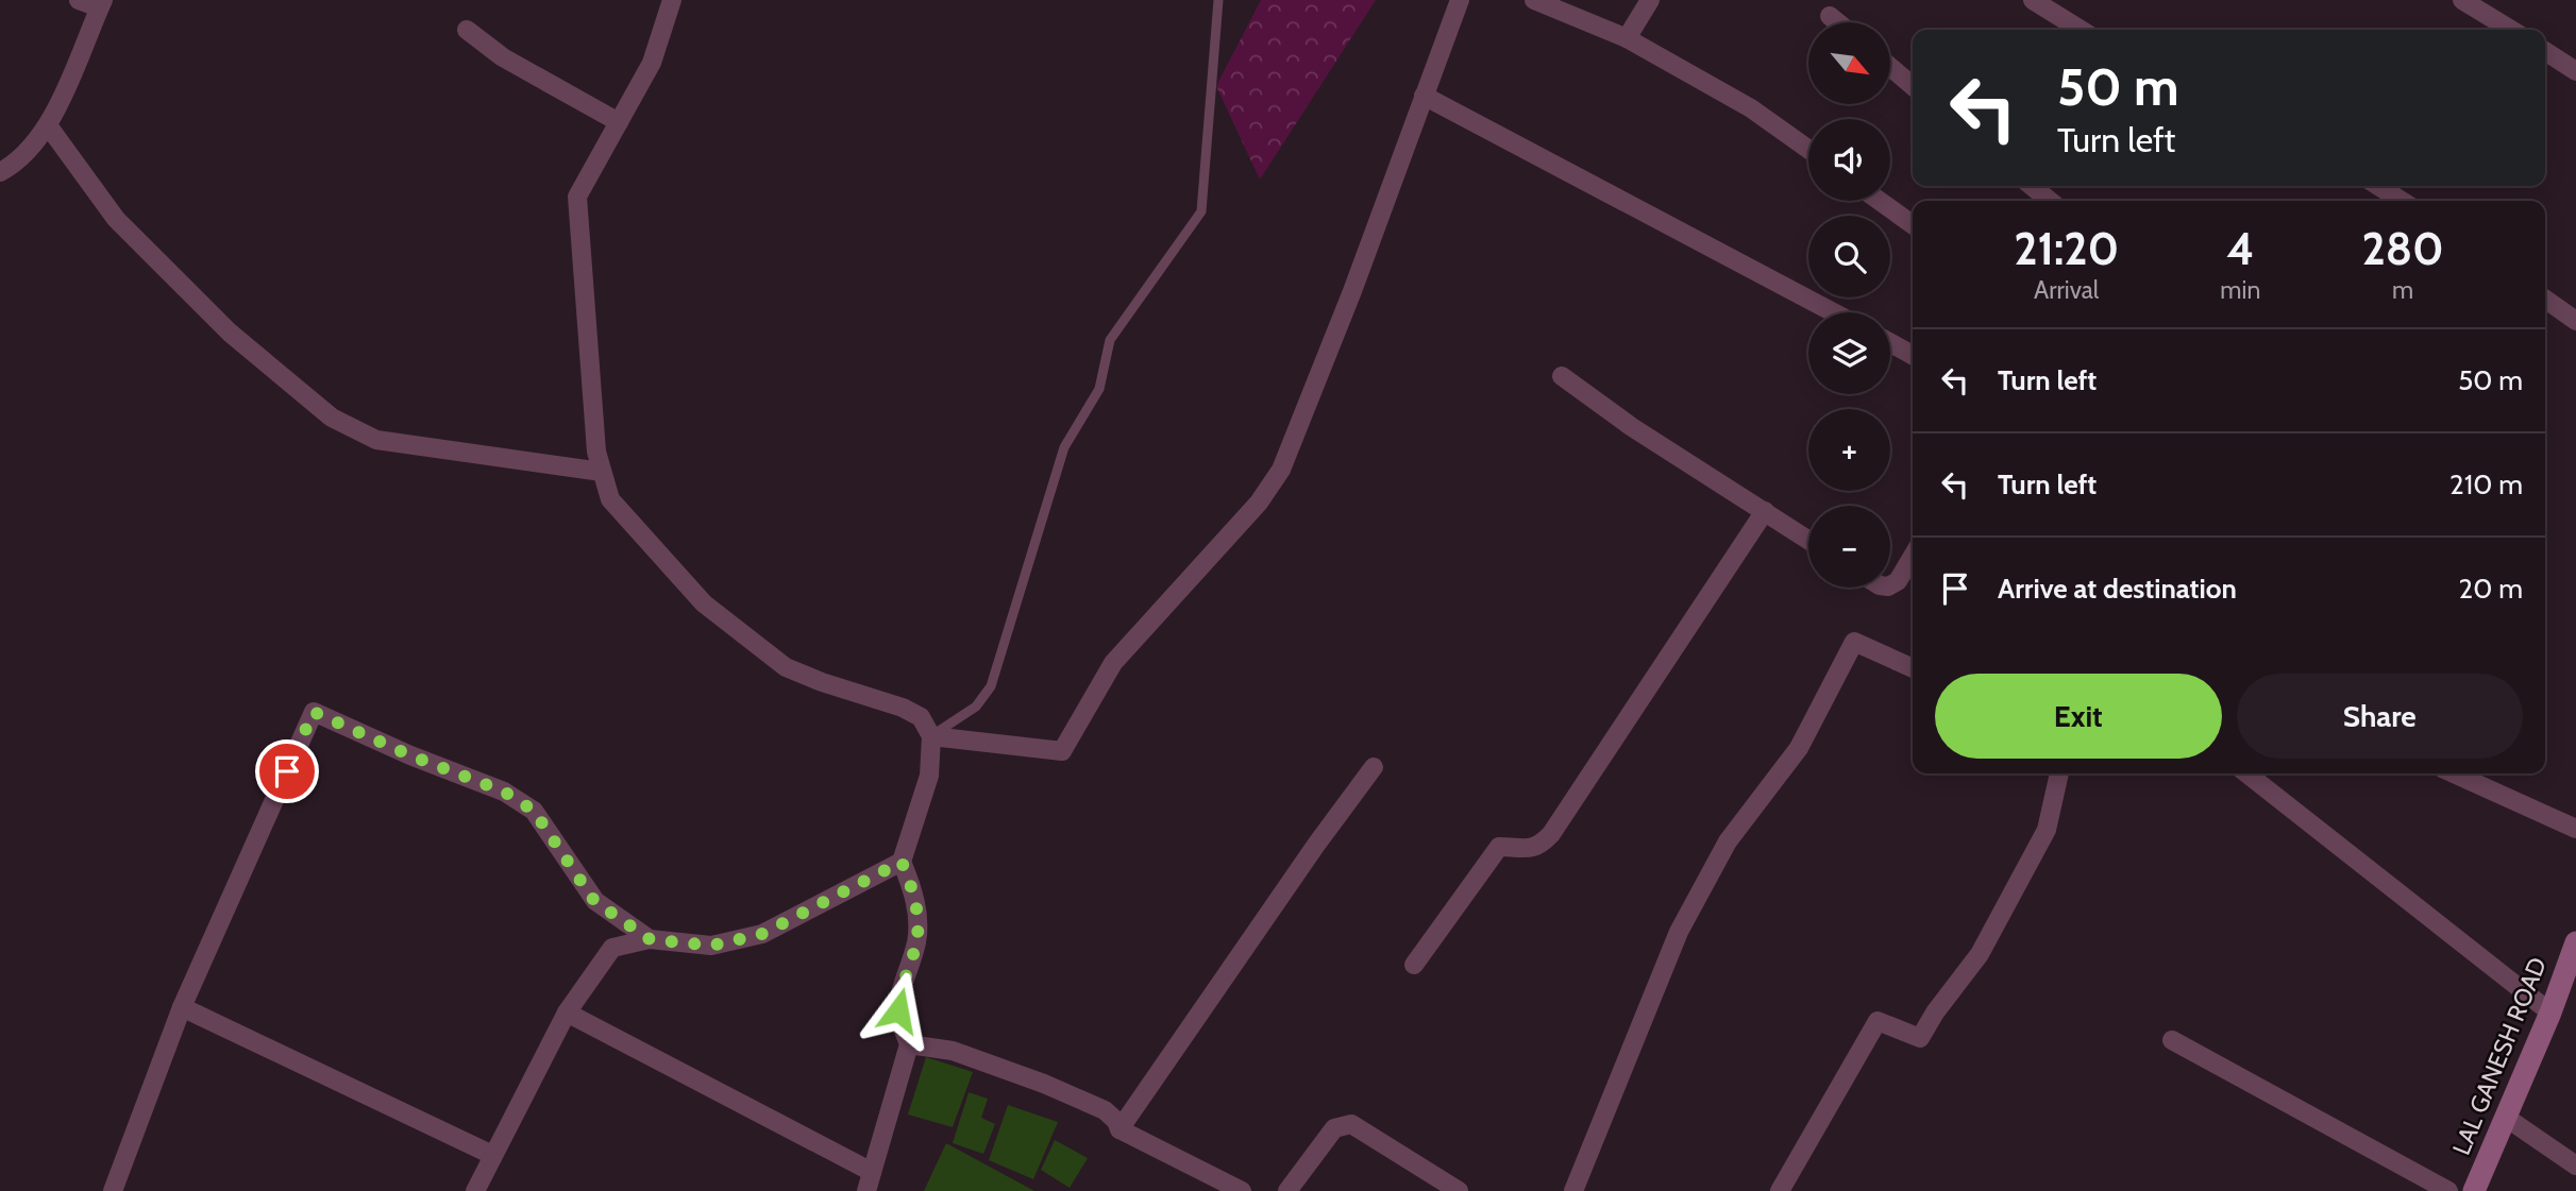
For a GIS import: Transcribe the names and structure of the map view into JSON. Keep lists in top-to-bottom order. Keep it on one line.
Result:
{"streets":{"main road":["LAL GANESH ROAD"]},"north":"bottom right","page":{"map_buttons":["+","−"],"turn":["50 m","Turn left"],"eta":["21:20","Arrival","4","min","280","m"],"list":[{"name":"Turn left","value":"50 m"},{"name":"Turn left","value":"210 m"},{"name":"Arrive at destination","value":"20 m"}],"buttons":["Exit","Share"]}}
